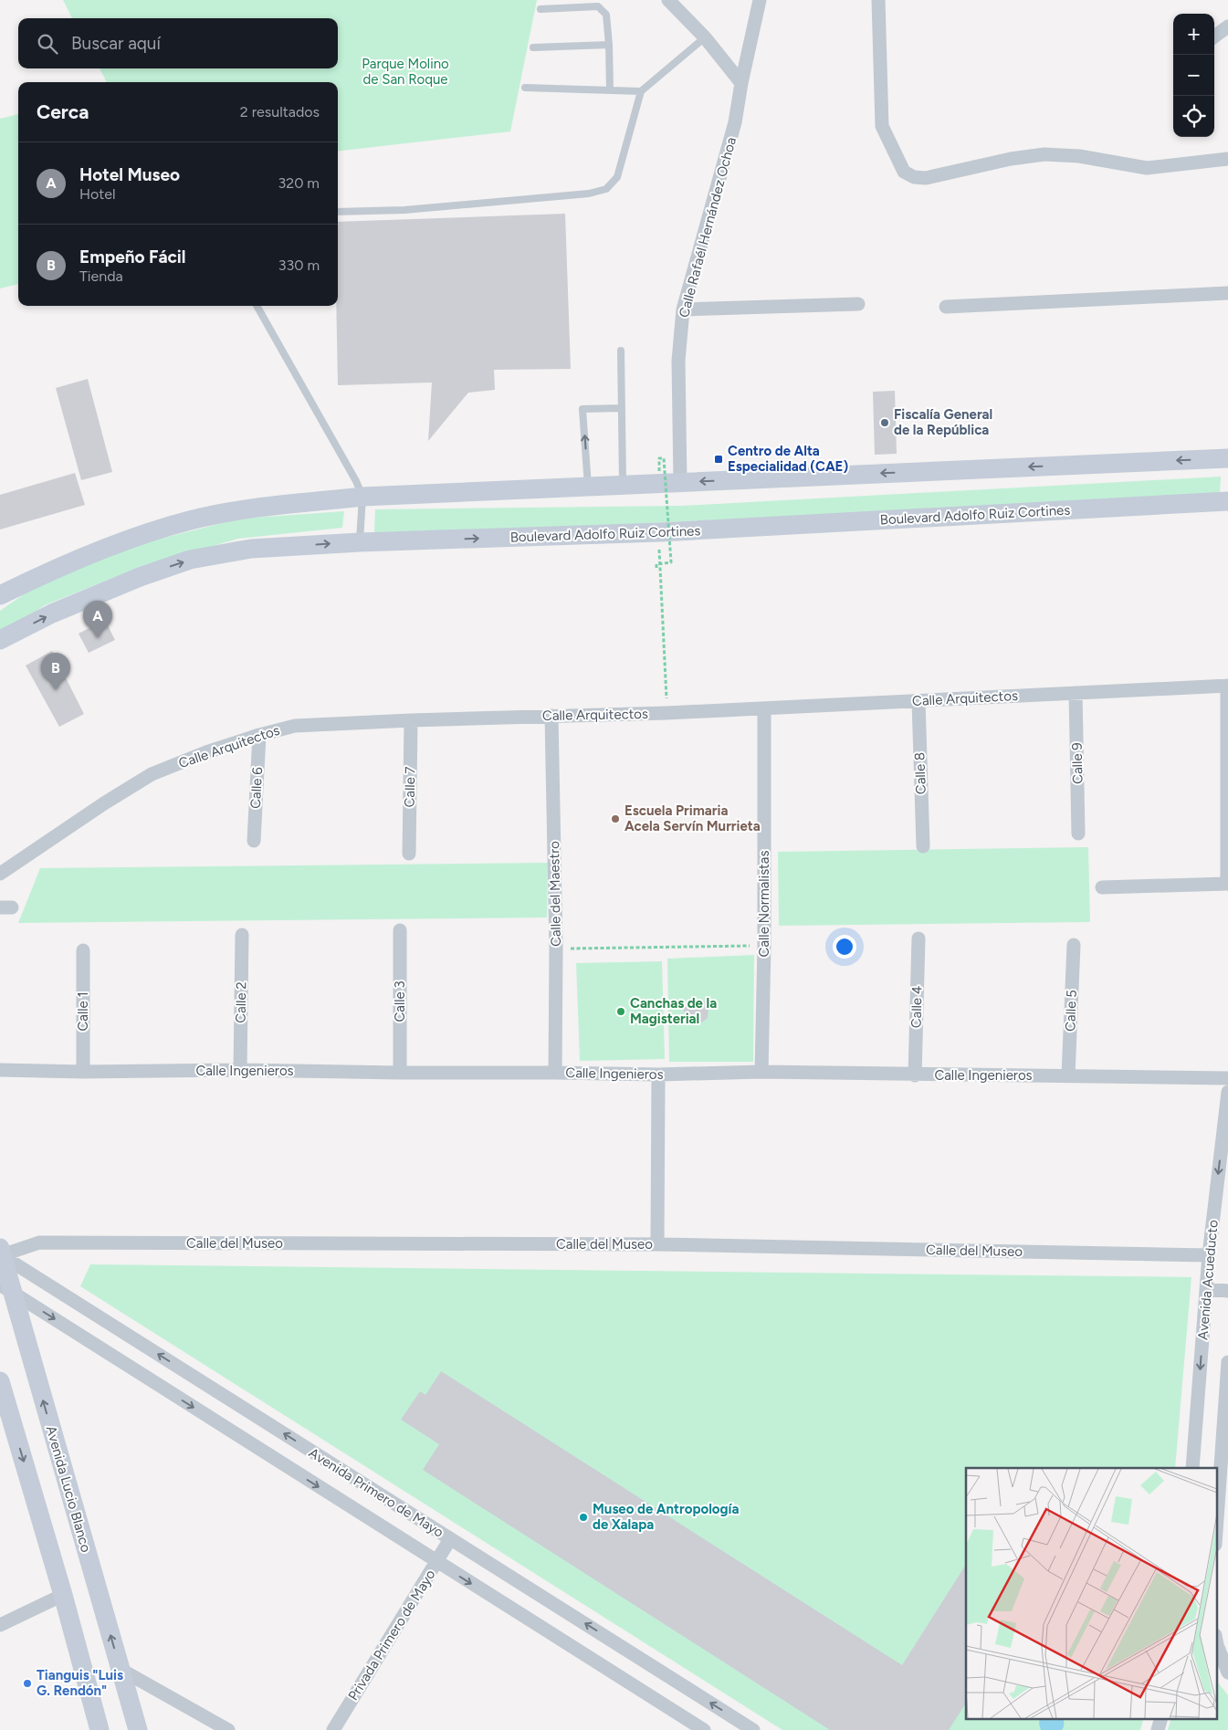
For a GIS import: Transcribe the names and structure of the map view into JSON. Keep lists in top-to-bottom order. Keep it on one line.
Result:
{"streets":{"main road":["Boulevard Adolfo Ruiz Cortines","Avenida Lucio Blanco"],"street":["Calle Rafaél Hernández Ochoa","Calle Arquitectos","Calle 9","Calle 8","Calle 7","Calle 6","Calle del Maestro","Calle Normalistas","Calle 3","Calle 2","Calle 4","Calle 5","Calle 1","Calle Ingenieros","Calle del Museo","Avenida Acueducto","Avenida Primero de Mayo","Privada Primero de Mayo"]},"crossings":[["Calle Arquitectos","Calle 9"],["Calle Arquitectos","Calle 8"],["Calle Arquitectos","Calle 7"],["Calle Arquitectos","Calle 6"],["Calle Arquitectos","Calle del Maestro"],["Calle Arquitectos","Calle Normalistas"],["Calle del Maestro","Calle Ingenieros"],["Calle Normalistas","Calle Ingenieros"],["Calle 3","Calle Ingenieros"],["Calle 2","Calle Ingenieros"],["Calle 4","Calle Ingenieros"],["Calle 5","Calle Ingenieros"],["Calle 1","Calle Ingenieros"],["Calle del Museo","Avenida Acueducto"],["Calle del Museo","Avenida Lucio Blanco"],["Calle del Museo","Avenida Primero de Mayo"],["Avenida Lucio Blanco","Avenida Primero de Mayo"],["Avenida Primero de Mayo","Privada Primero de Mayo"]],"parks":["Parque Molino de San Roque"],"places":{"other":["Fiscalía General de la República","Escuela Primaria Acela Servín Murrieta","Canchas de la Magisterial","Museo de Antropología de Xalapa","Tianguis \"Luis G. Rendón\""],"transit":["Centro de Alta Especialidad (CAE)"]},"page":{"map_buttons":["+","−"],"search":"Buscar aquí","heading":["Cerca","2 resultados"],"list":[{"mark":"A","name":"Hotel Museo","note":"Hotel","value":"320 m"},{"mark":"B","name":"Empeño Fácil","note":"Tienda","value":"330 m"}],"pins":["A","B"]}}
